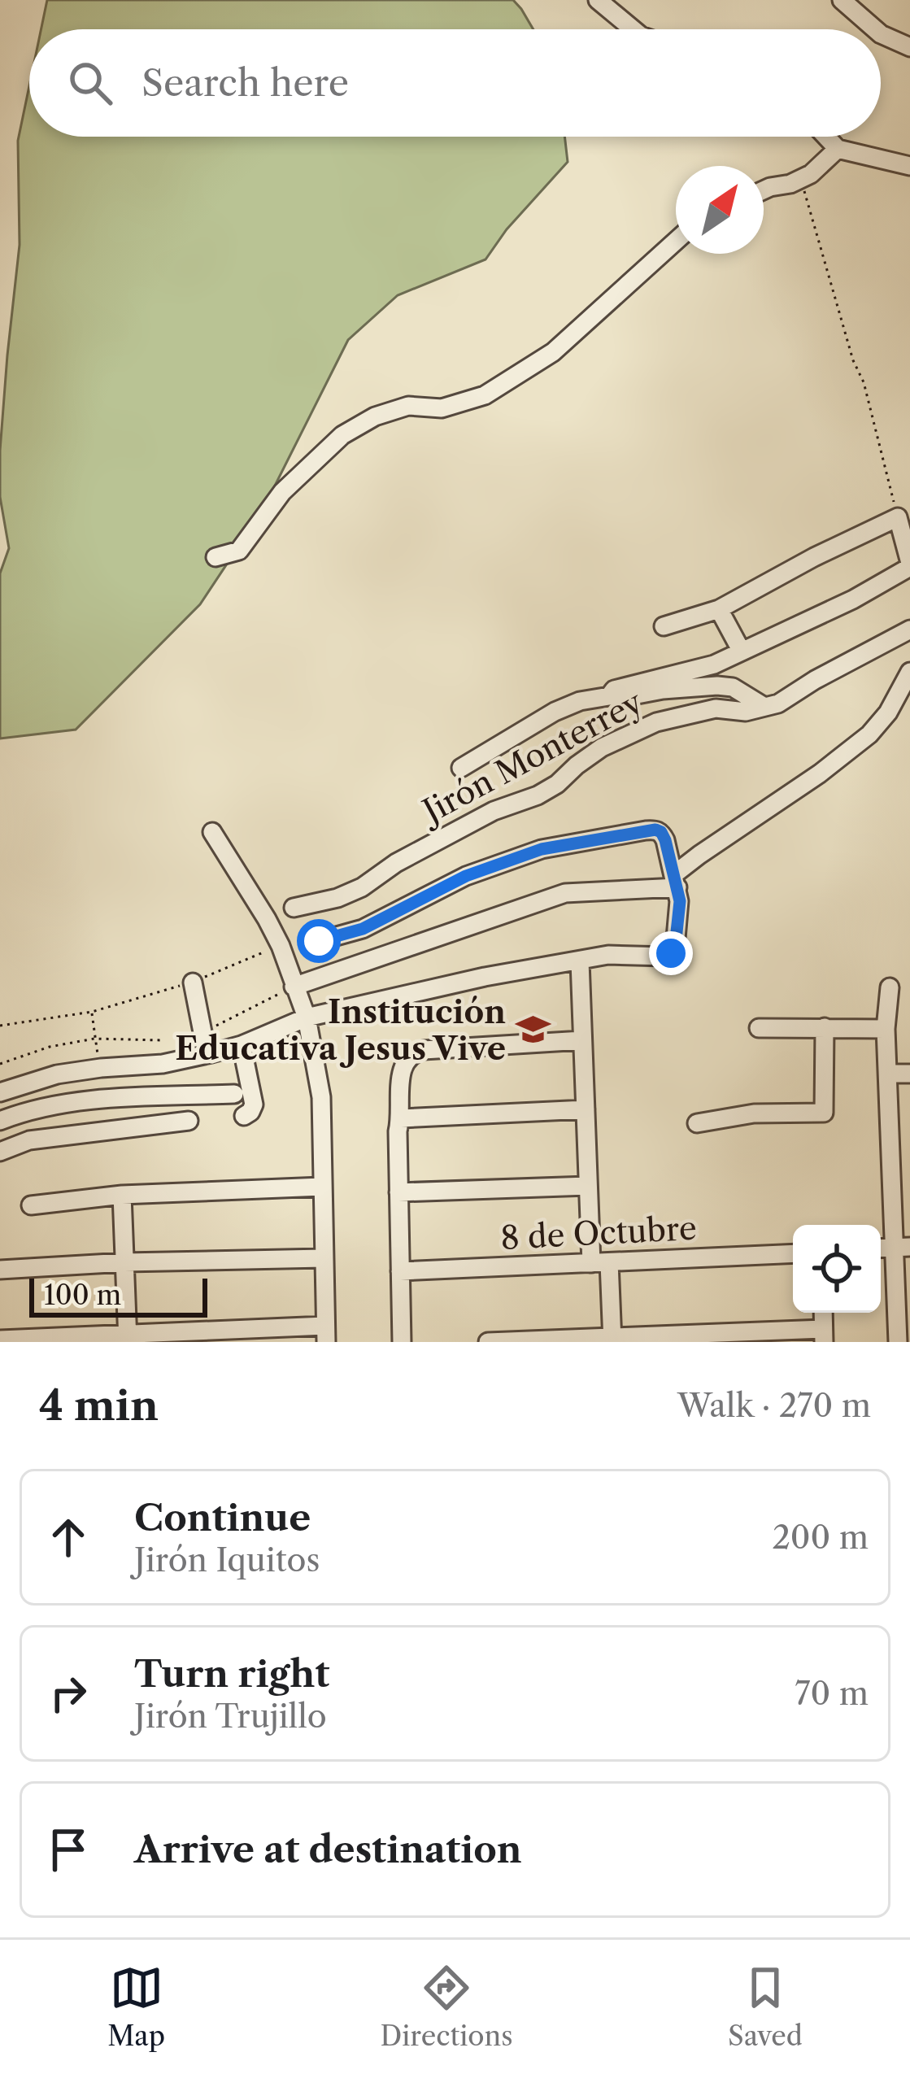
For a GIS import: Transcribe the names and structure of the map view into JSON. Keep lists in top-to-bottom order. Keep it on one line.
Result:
{"streets":{"street":["Jirón Monterrey","8 de Octubre"]},"places":{"school or university":["Institución Educativa Jesus Vive"]},"scale_bar":"100 m","north":"top right","page":{"search":"Search here","scale":"100 m","heading":["4 min","Walk · 270 m"],"list":[["Continue","Jirón Iquitos","200 m"],["Turn right","Jirón Trujillo","70 m"],"Arrive at destination"],"nav":["Map","Directions","Saved"]}}
